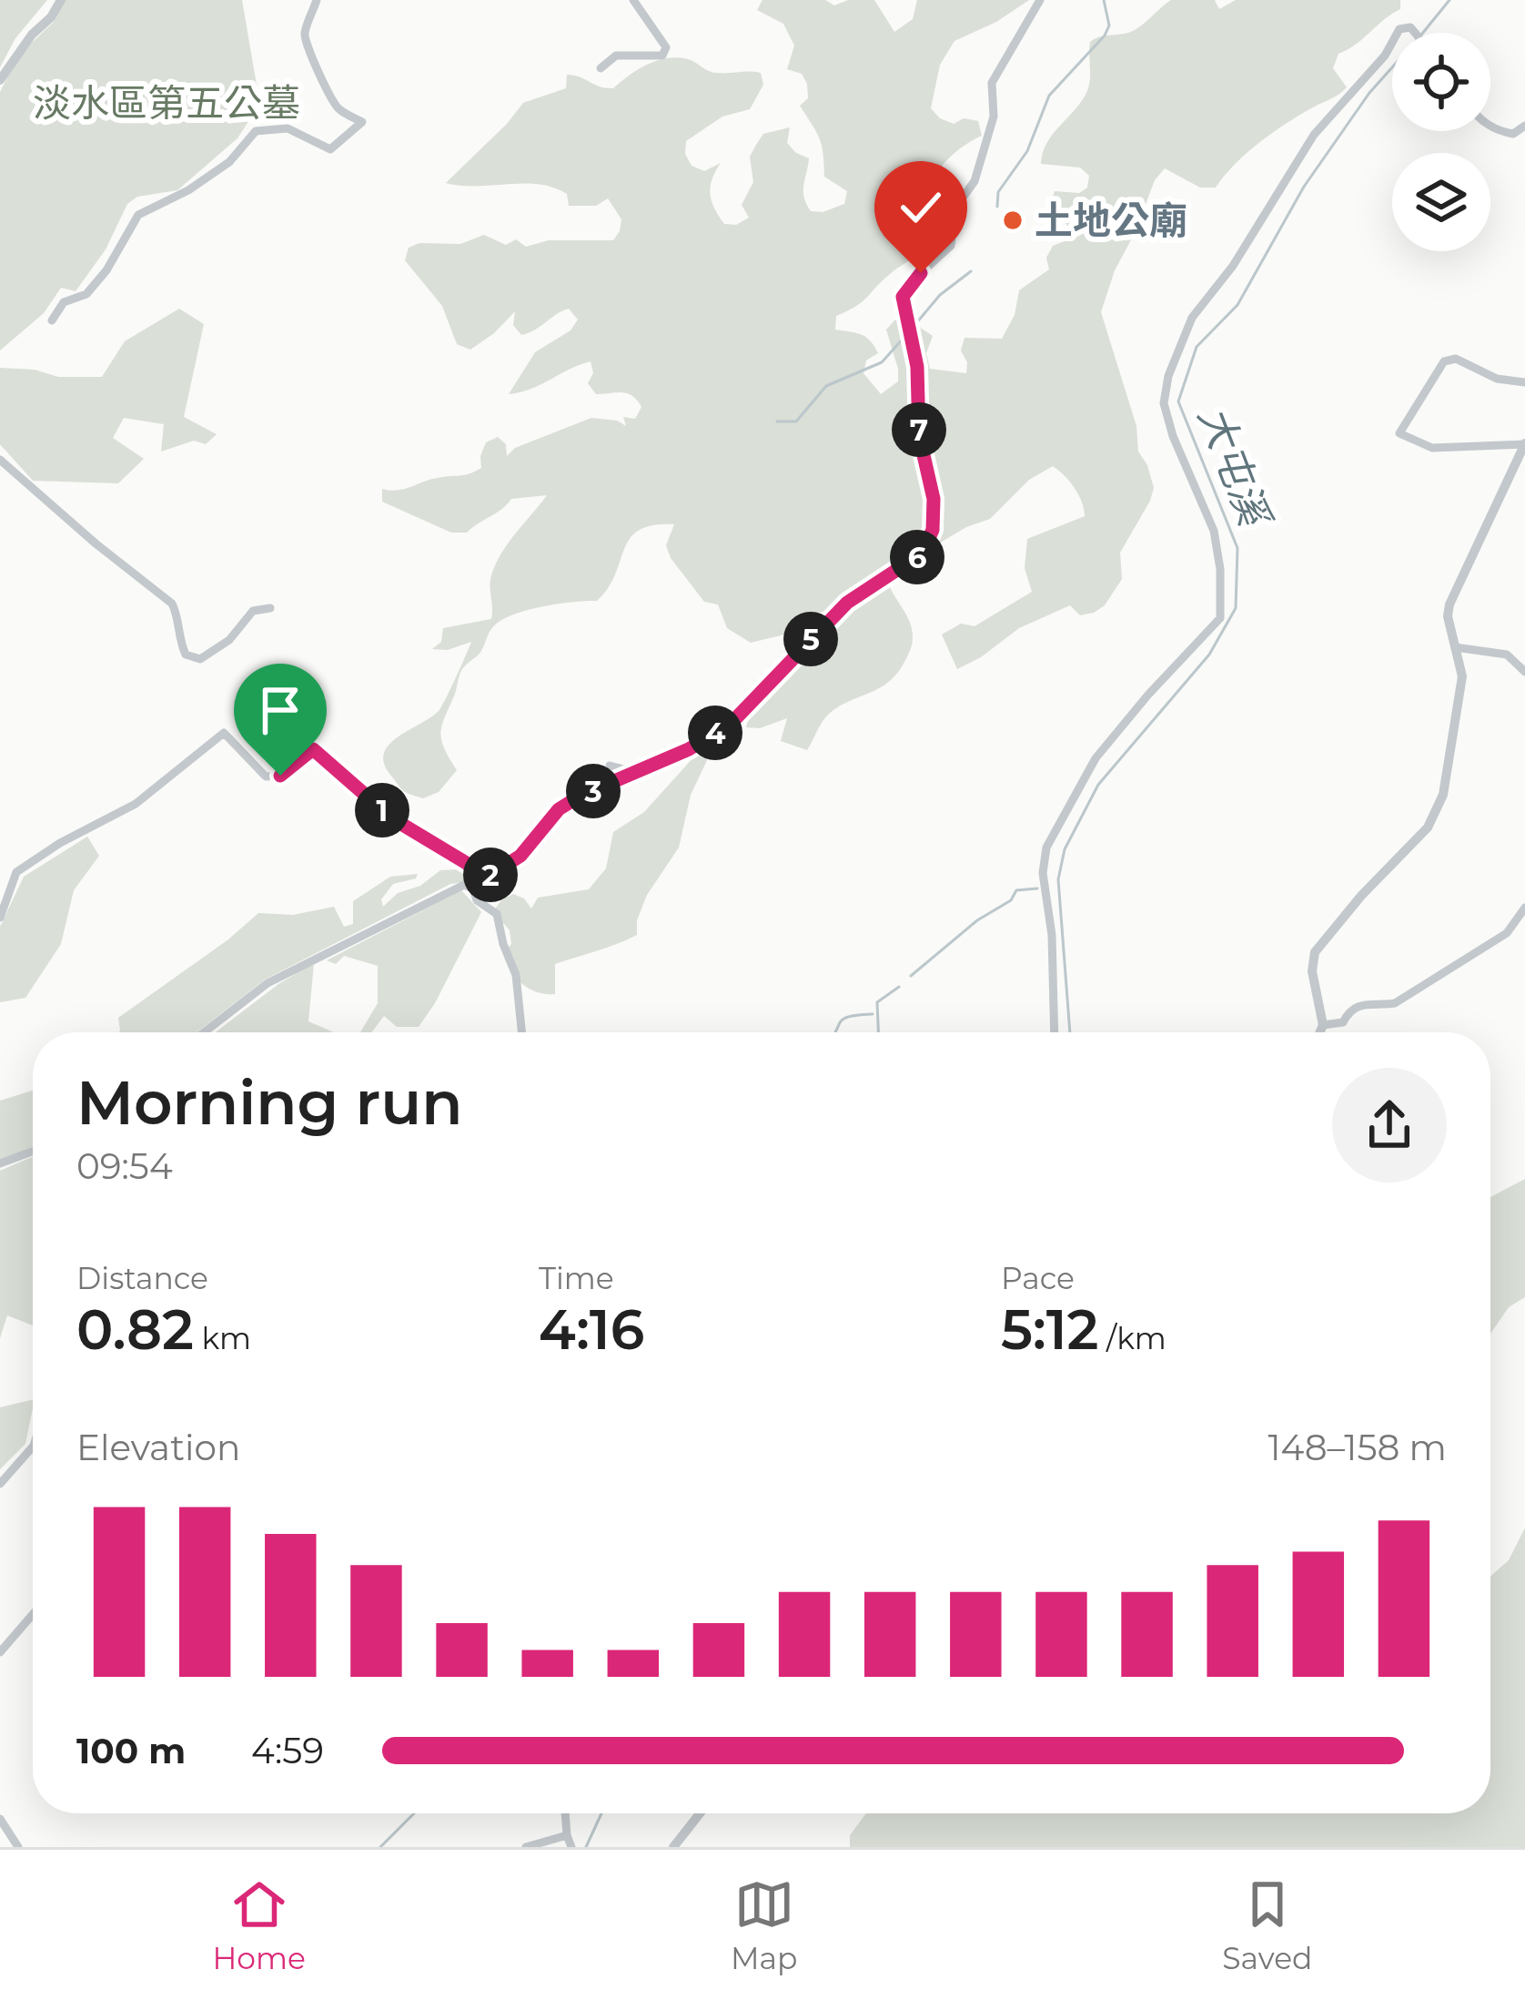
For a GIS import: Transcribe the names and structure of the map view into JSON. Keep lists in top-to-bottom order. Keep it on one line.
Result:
{"water":["大屯溪"],"parks":["淡水區第五公墓"],"places":["土地公廟"],"page":{"pins":["7","6","5","4","3","1","2"],"heading":["Morning run","09:54"],"stats":[["Distance","0.82 km"],["Time","4:16"],["Pace","5:12 /km"]],"chart":["Elevation","148–158 m"],"list":[{"name":"100 m","note":"4:59"}],"tabs":["Home","Map","Saved"]}}
